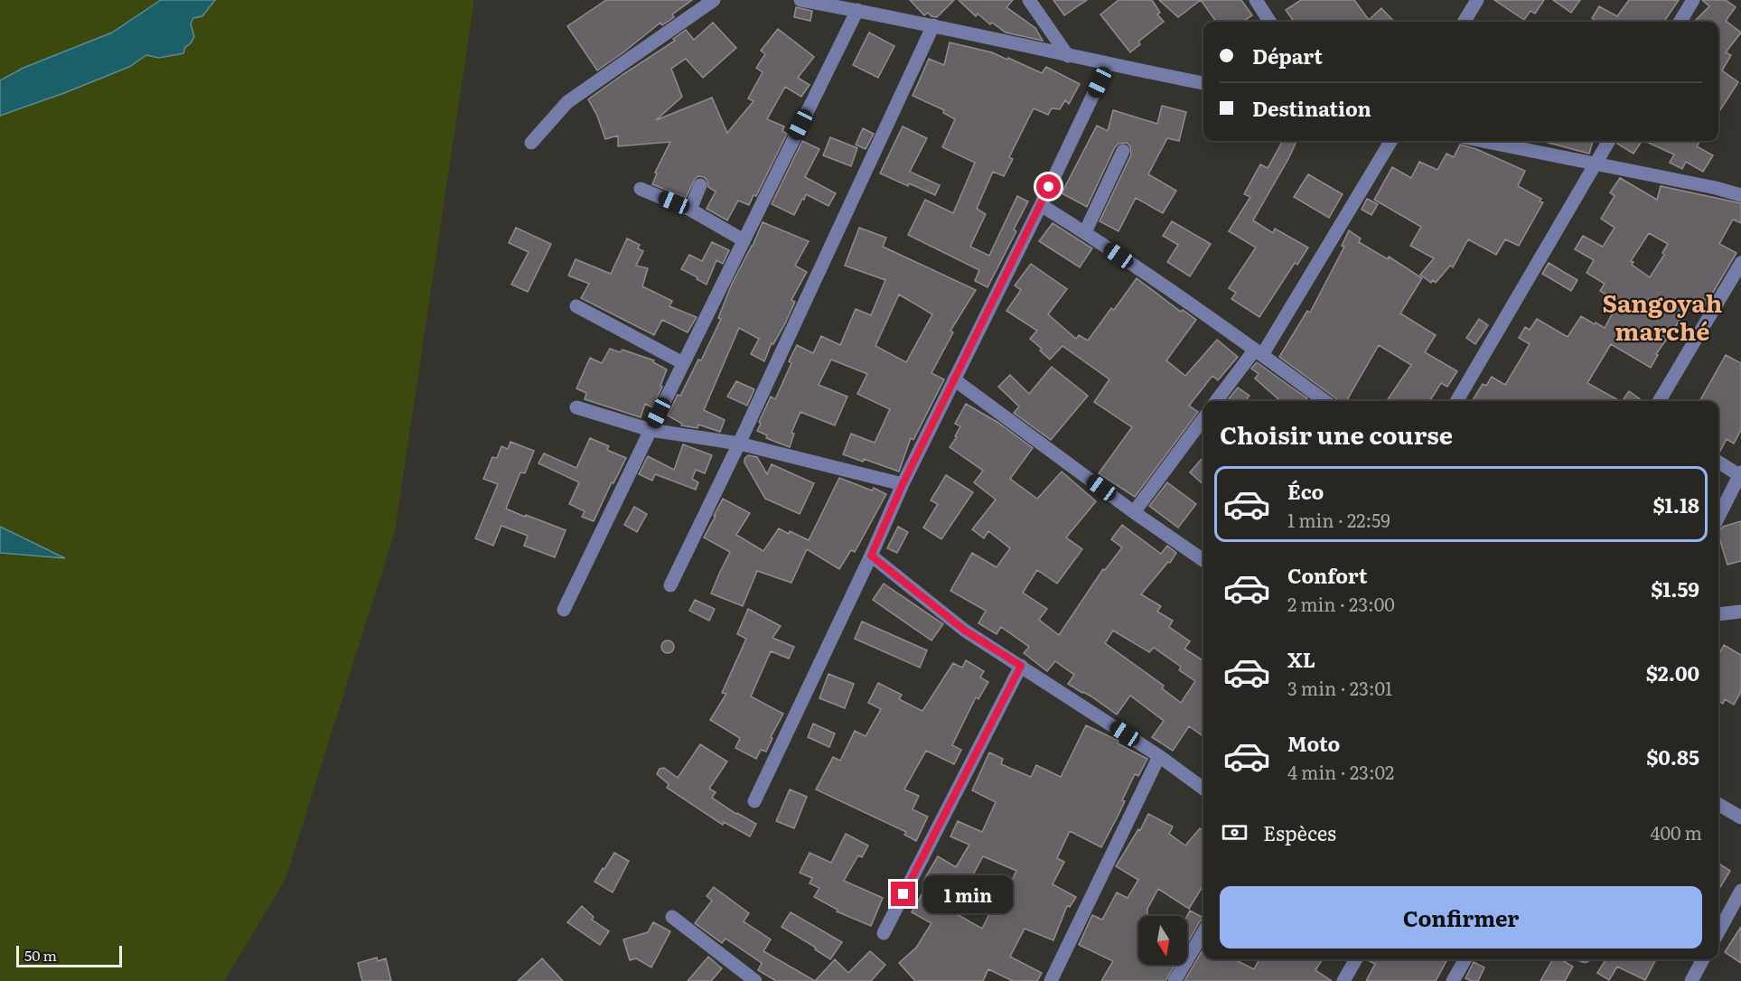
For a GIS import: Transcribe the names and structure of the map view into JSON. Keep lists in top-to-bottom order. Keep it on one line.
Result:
{"districts":["Sangoyah marché"],"scale_bar":"50 m","north":"bottom","page":{"banner":["Départ","Destination"],"heading":"Choisir une course","list":[{"name":"Éco","note":"1 min · 22:59","value":"$1.18"},{"name":"Confort","note":"2 min · 23:00","value":"$1.59"},{"name":"XL","note":"3 min · 23:01","value":"$2.00"},{"name":"Moto","note":"4 min · 23:02","value":"$0.85"}],"pay":["Espèces","400 m"],"bubble":"1 min","buttons":"Confirmer","scale":"50 m"}}
